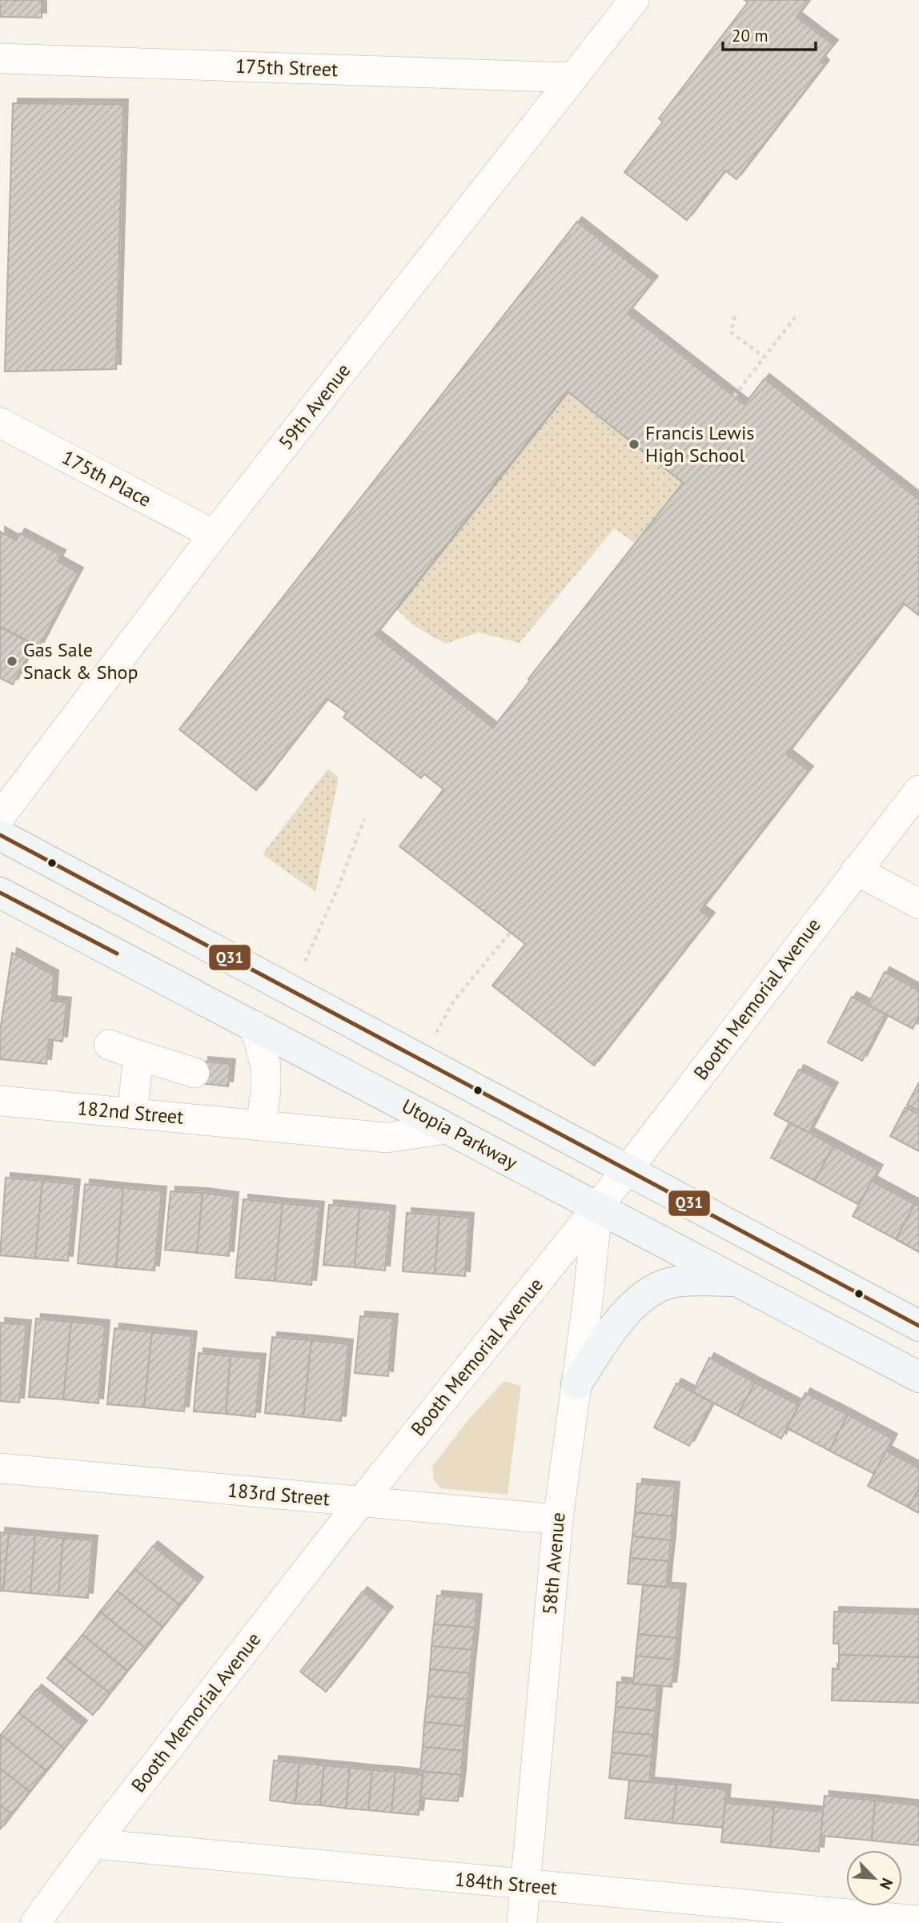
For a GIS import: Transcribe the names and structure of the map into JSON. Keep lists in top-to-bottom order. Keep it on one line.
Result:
{"streets":{"main road":["Utopia Parkway"],"street":["175th Street","59th Avenue","175th Place","Booth Memorial Avenue","182nd Street","183rd Street","58th Avenue","184th Street"]},"crossings":[["175th Street","59th Avenue"],["59th Avenue","175th Place"],["Booth Memorial Avenue","Utopia Parkway"],["Booth Memorial Avenue","183rd Street"],["Booth Memorial Avenue","58th Avenue"],["Booth Memorial Avenue","184th Street"],["182nd Street","Utopia Parkway"],["Utopia Parkway","58th Avenue"],["183rd Street","58th Avenue"],["58th Avenue","184th Street"]],"places":["Francis Lewis High School","Gas Sale Snack & Shop"],"lines":["transit line Q31"],"scale_bar":"20 m","north":"bottom right"}
